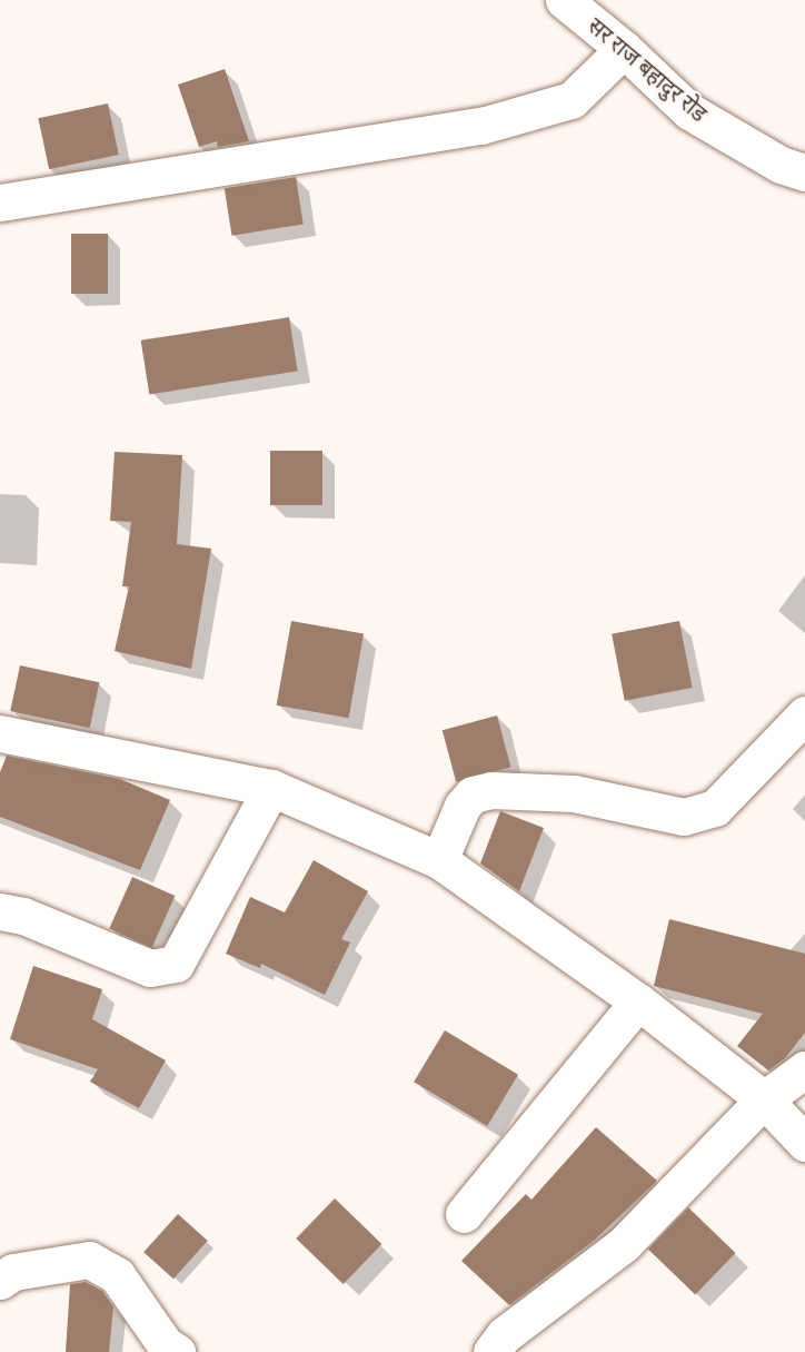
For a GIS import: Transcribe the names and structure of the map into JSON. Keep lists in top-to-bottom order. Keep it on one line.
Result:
{"streets":{"street":["सर राज बहादुर रोड"]}}
